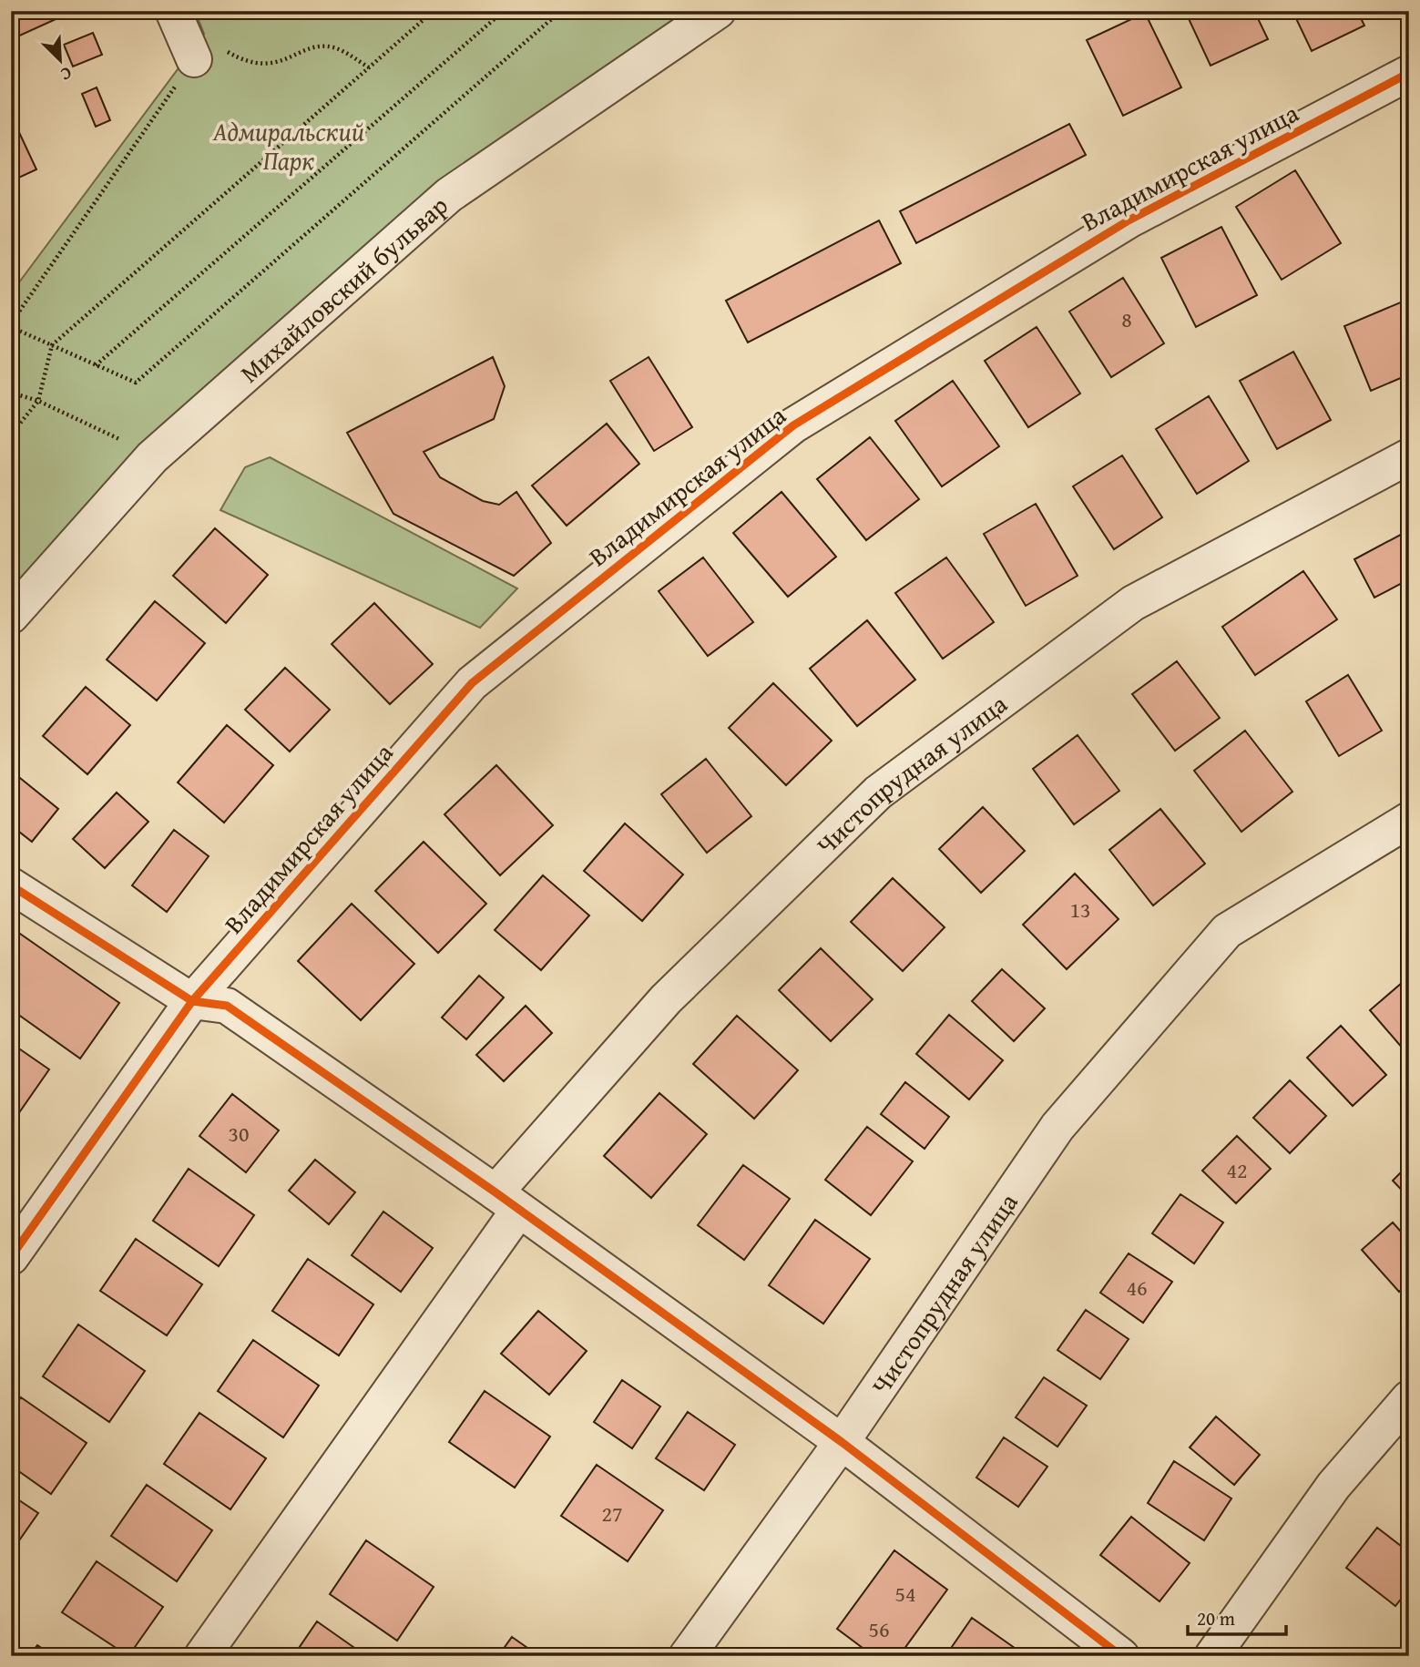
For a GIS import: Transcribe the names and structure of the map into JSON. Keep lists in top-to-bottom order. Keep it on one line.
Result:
{"streets":{"street":["Владимирская улица","Михайловский бульвар","Чистопрудная улица"]},"parks":["Адмиральский Парк"],"house_numbers":["8","13","30","42","46","27","54","56"],"scale_bar":"20 m","north":"bottom right"}
